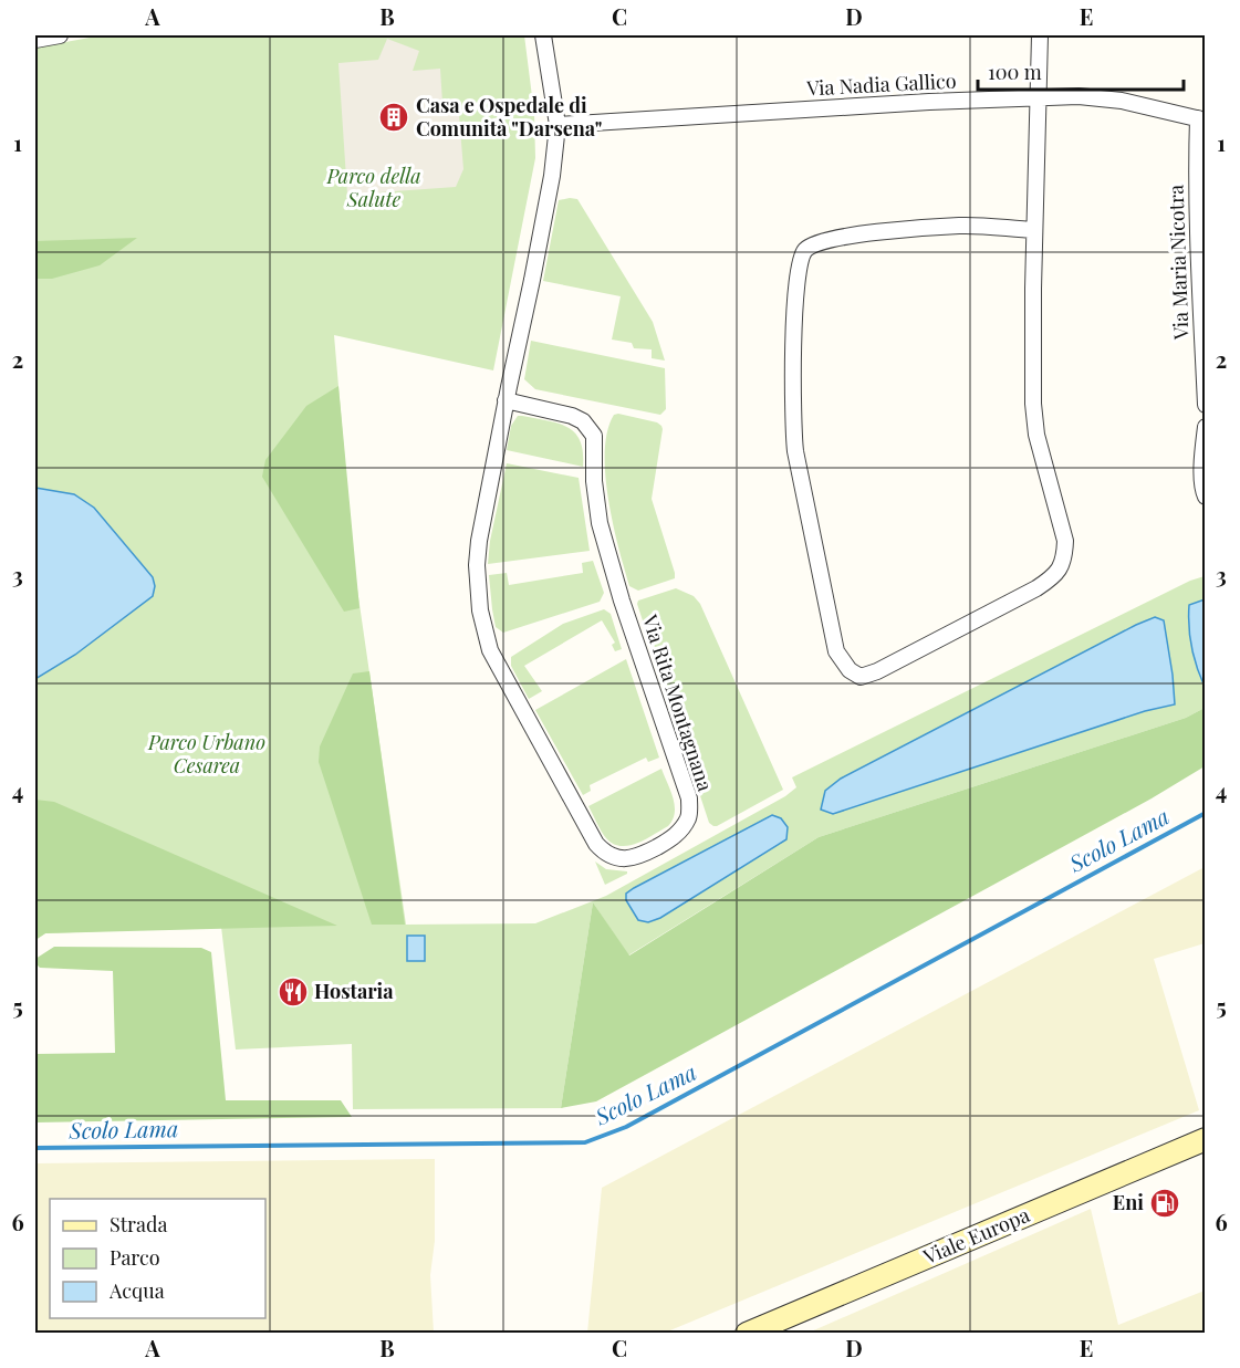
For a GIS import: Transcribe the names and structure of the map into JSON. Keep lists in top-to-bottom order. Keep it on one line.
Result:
{"streets":{"main road":["Viale Europa"],"street":["Via Nadia Gallico","Via Maria Nicotra","Via Rita Montagnana"]},"crossings":[["Via Nadia Gallico","Via Maria Nicotra"],["Via Nadia Gallico","Via Rita Montagnana"]],"water":["Scolo Lama"],"parks":["Parco della Salute","Parco Urbano Cesarea"],"places":{"building":["Casa e Ospedale di Comunità \"Darsena\""],"restaurant":["Hostaria"],"fuel station":["Eni"]},"legend":["Strada","Parco","Acqua"],"scale_bar":"100 m","grid":{"columns":["A","B","C","D","E"],"rows":["1","2","3","4","5","6"]}}
